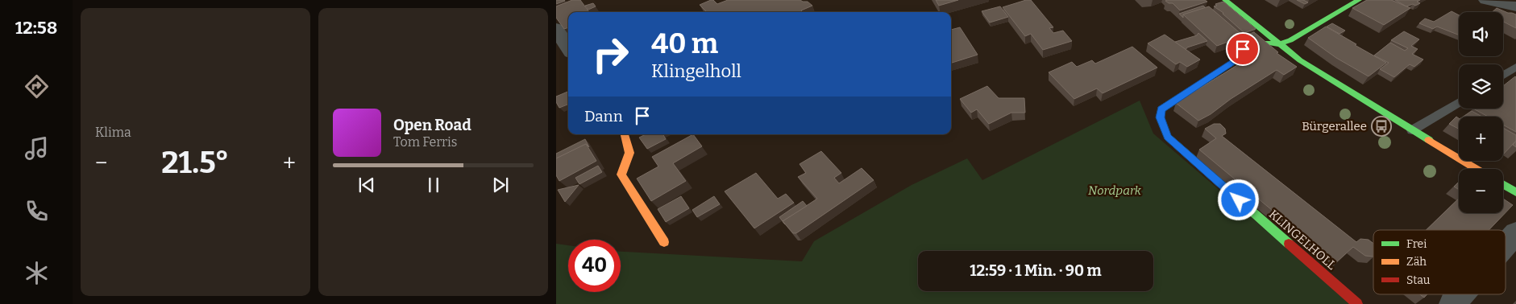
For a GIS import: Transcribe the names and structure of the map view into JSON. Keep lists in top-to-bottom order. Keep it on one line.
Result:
{"streets":{"street":["KLINGELHOLL"]},"parks":["Nordpark"],"places":{"bus stop":["Bürgerallee"]},"legend":["Frei","Zäh","Stau"],"page":{"tabs":"12:58","tile":"Klima","map_buttons":["+","−"],"turn":["40 m","Klingelholl"],"then":"Dann","song":["Open Road","Tom Ferris"],"heat":["−","21.5°","+"],"limit":"40","trip":"12:59 · 1 Min. · 90 m"}}
